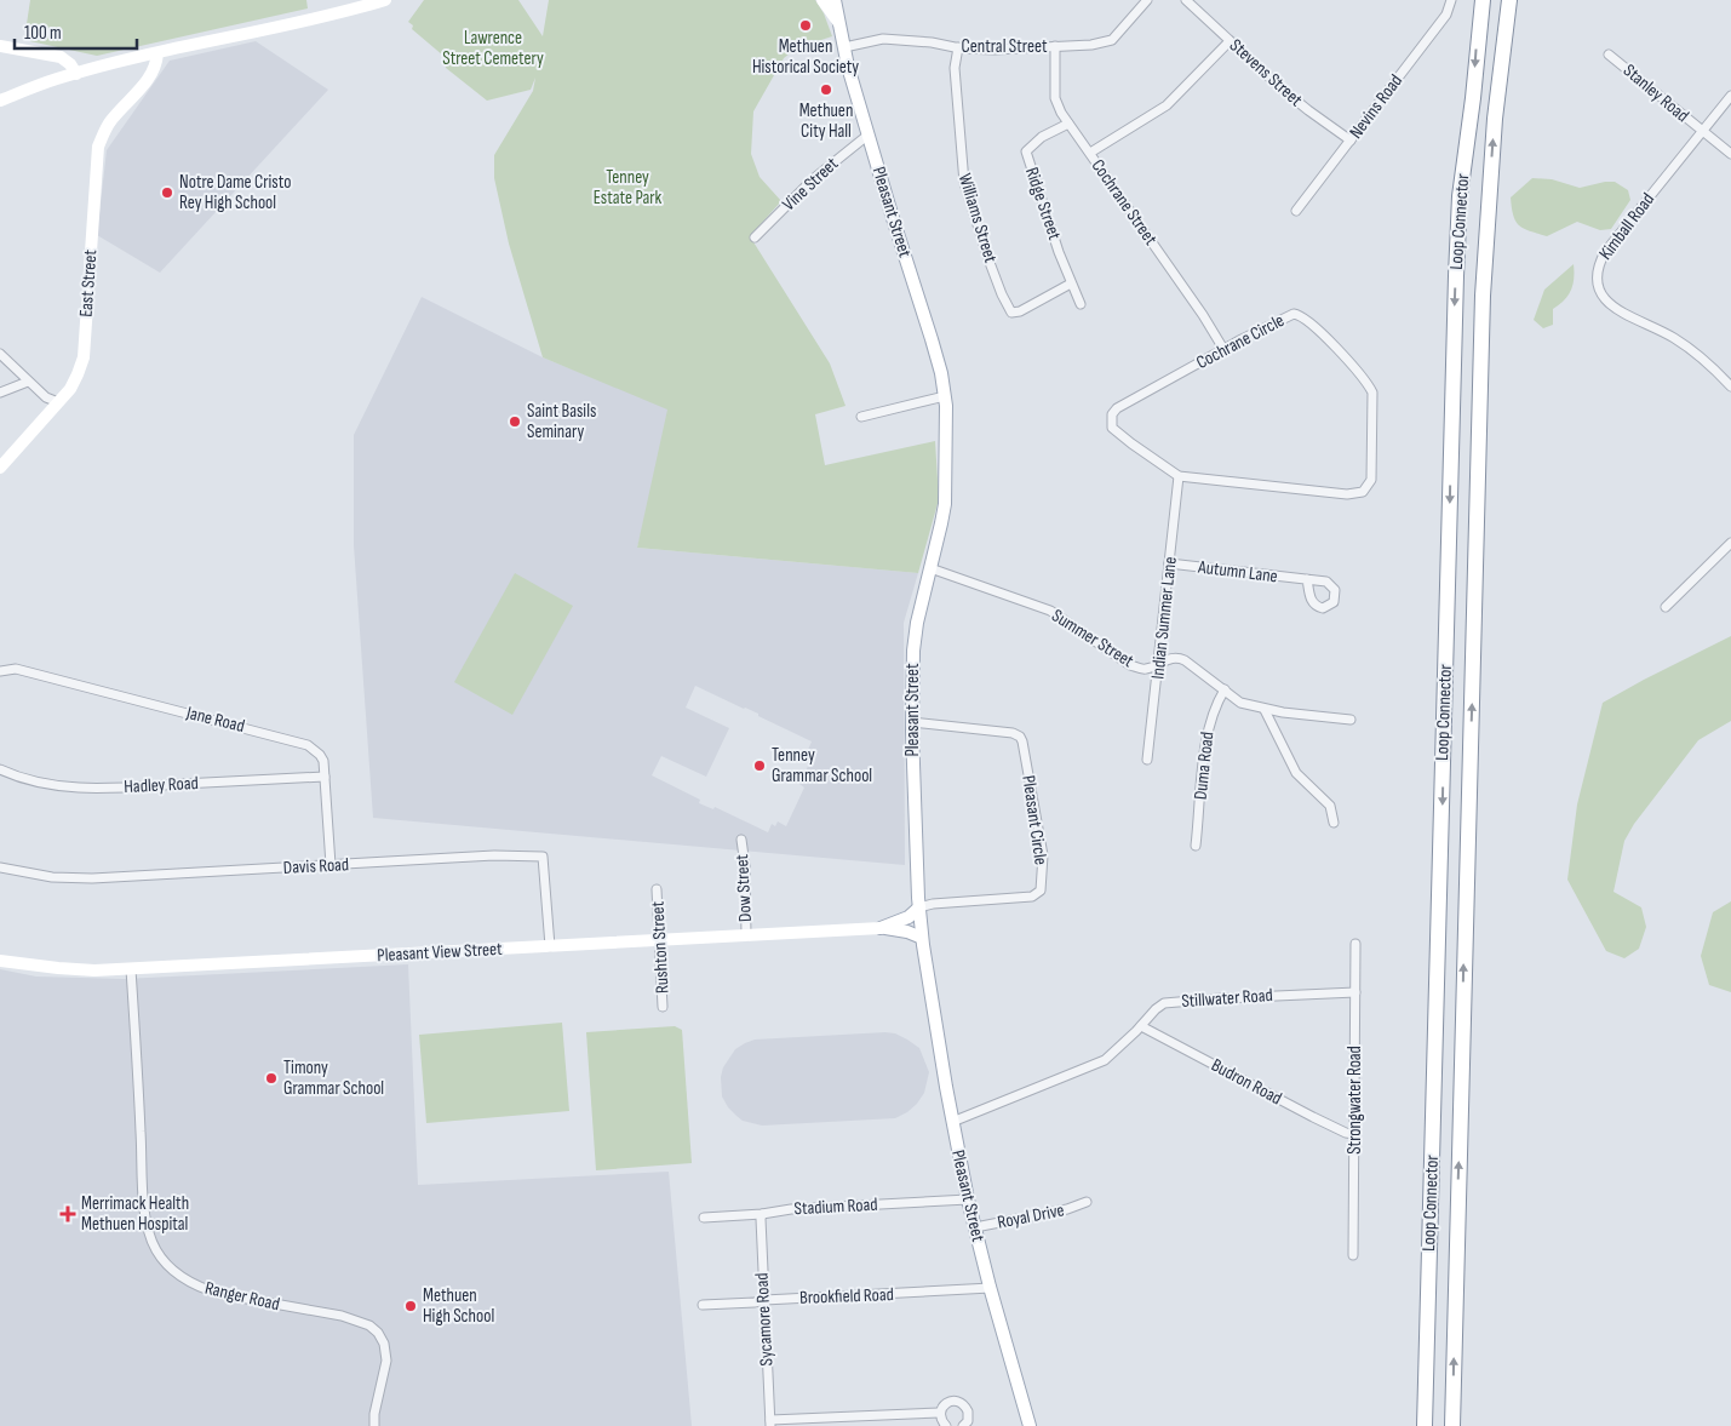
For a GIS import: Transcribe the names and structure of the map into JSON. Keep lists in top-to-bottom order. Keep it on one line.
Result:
{"streets":{"highway":["Loop Connector"],"main road":["Pleasant Street","East Street","Pleasant View Street"],"street":["Central Street","Stevens Street","Stanley Road","Nevins Road","Vine Street","Cochrane Street","Ridge Street","Williams Street","Kimball Road","Cochrane Circle","Autumn Lane","Indian Summer Lane","Summer Street","Jane Road","Duma Road","Hadley Road","Pleasant Circle","Davis Road","Dow Street","Rushton Street","Stillwater Road","Budron Road","Strongwater Road","Stadium Road","Royal Drive","Ranger Road","Brookfield Road","Sycamore Road"]},"crossings":[["Central Street","Cochrane Street"],["Central Street","Pleasant Street"],["Central Street","Williams Street"],["Stevens Street","Nevins Road"],["Stanley Road","Kimball Road"],["Vine Street","Pleasant Street"],["Cochrane Street","Ridge Street"],["Cochrane Street","Cochrane Circle"],["Ridge Street","Williams Street"],["Pleasant Street","Summer Street"],["Pleasant Street","Pleasant Circle"],["Pleasant Street","Stillwater Road"],["Pleasant Street","Stadium Road"],["Pleasant Street","Royal Drive"],["Pleasant Street","Brookfield Road"],["Cochrane Circle","Indian Summer Lane"],["Autumn Lane","Indian Summer Lane"],["Indian Summer Lane","Summer Street"],["Summer Street","Duma Road"],["Jane Road","Hadley Road"],["Jane Road","Davis Road"],["Davis Road","Pleasant View Street"],["Dow Street","Pleasant View Street"],["Rushton Street","Pleasant View Street"],["Pleasant View Street","Ranger Road"],["Stillwater Road","Budron Road"],["Stillwater Road","Strongwater Road"],["Budron Road","Strongwater Road"],["Stadium Road","Sycamore Road"],["Brookfield Road","Sycamore Road"]],"parks":["Lawrence Street Cemetery","Tenney Estate Park"],"places":{"other":["Methuen Historical Society","Methuen City Hall","Notre Dame Cristo Rey High School","Saint Basils Seminary","Tenney Grammar School","Timony Grammar School","Methuen High School"],"health":["Merrimack Health Methuen Hospital"]},"scale_bar":"100 m"}
